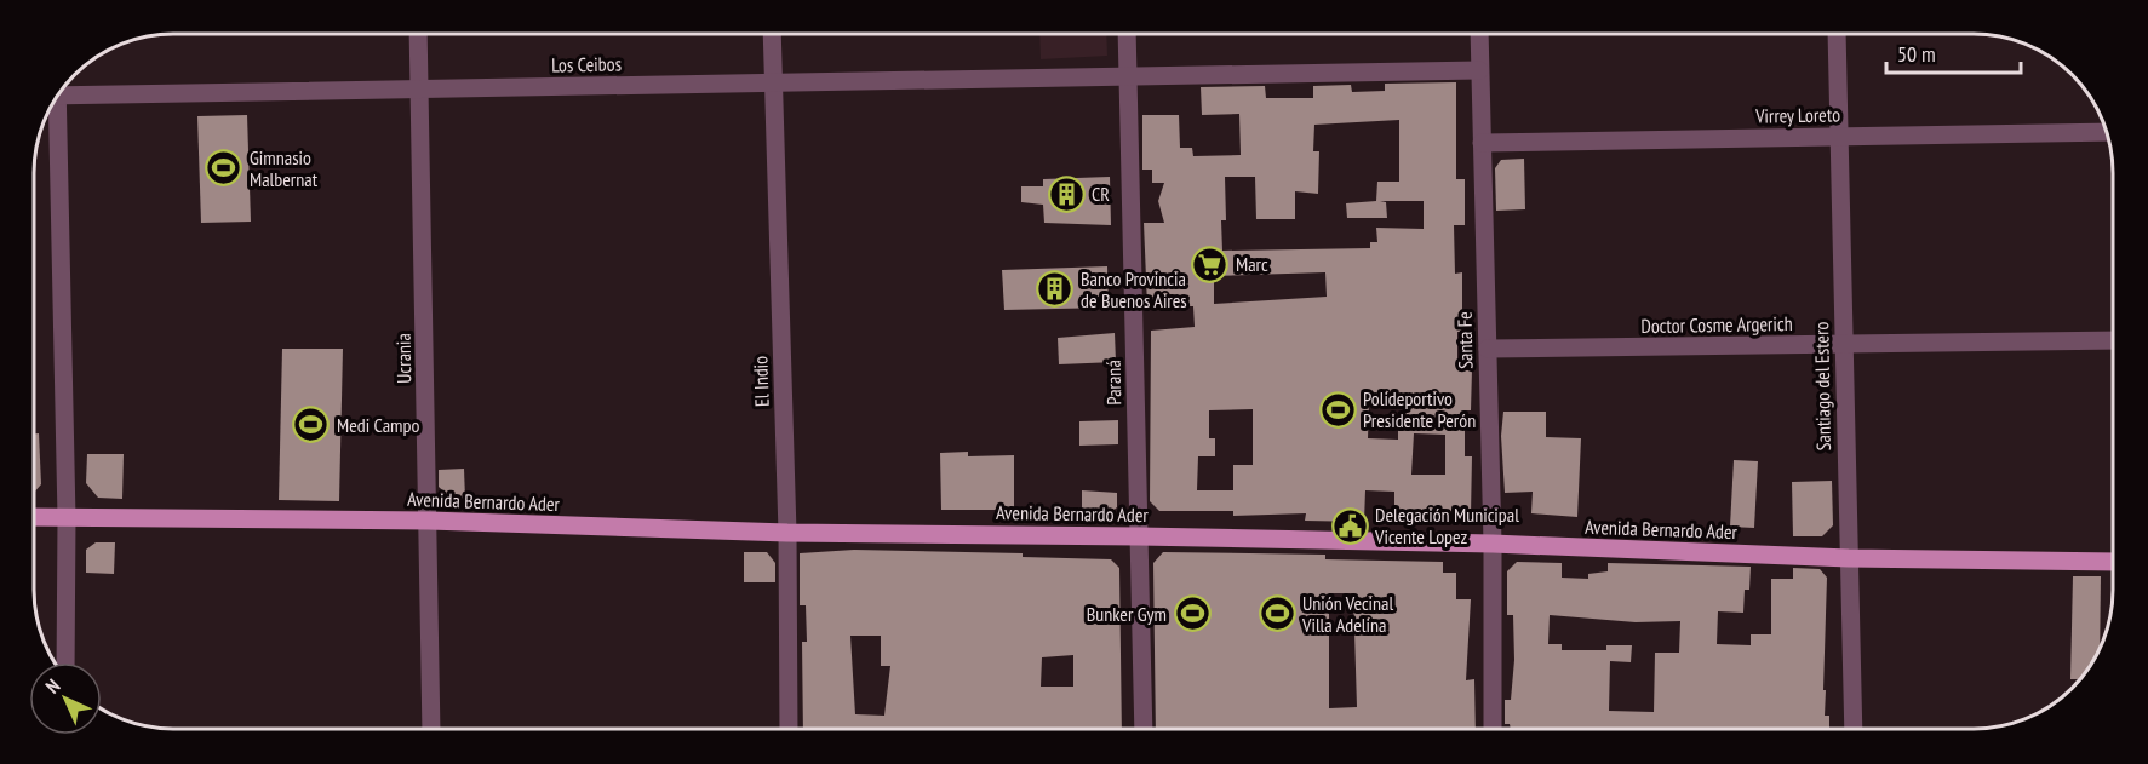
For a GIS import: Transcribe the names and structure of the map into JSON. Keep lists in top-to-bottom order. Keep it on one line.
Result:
{"streets":{"main road":["Avenida Bernardo Ader"],"street":["Los Ceibos","Virrey Loreto","Doctor Cosme Argerich","Santa Fe","Ucrania","El Indio","Paraná","Santiago del Estero"]},"crossings":[["Los Ceibos","Ucrania"],["Los Ceibos","El Indio"],["Los Ceibos","Paraná"],["Virrey Loreto","Santa Fe"],["Virrey Loreto","Santiago del Estero"],["Doctor Cosme Argerich","Santa Fe"],["Doctor Cosme Argerich","Santiago del Estero"],["Santa Fe","Avenida Bernardo Ader"],["Ucrania","Avenida Bernardo Ader"],["El Indio","Avenida Bernardo Ader"],["Paraná","Avenida Bernardo Ader"],["Santiago del Estero","Avenida Bernardo Ader"]],"places":{"sports":["Gimnasio Malbernat","Polideportivo Presidente Perón","Medi Campo","Bunker Gym","Unión Vecinal Villa Adelina"],"building":["CR","Banco Provincia de Buenos Aires"],"supermarket":["Marc"],"public building":["Delegación Municipal Vicente Lopez"]},"scale_bar":"50 m","north":"top left"}
